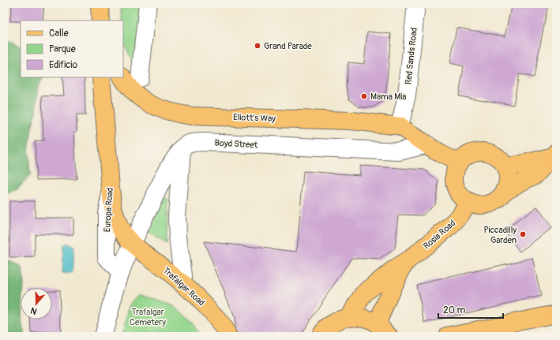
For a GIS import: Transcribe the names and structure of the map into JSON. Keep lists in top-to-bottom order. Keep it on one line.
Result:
{"streets":{"main road":["Eliott's Way","Europa Road","Rosia Road","Trafalgar Road"],"street":["Red Sands Road","Boyd Street"]},"crossings":[["Red Sands Road","Eliott's Way"],["Europa Road","Trafalgar Road"]],"parks":["Trafalgar Cemetery"],"places":["Grand Parade","Mama Mia","Piccadilly Garden"],"legend":["Calle","Parque","Edificio"],"scale_bar":"20 m","north":"bottom"}
